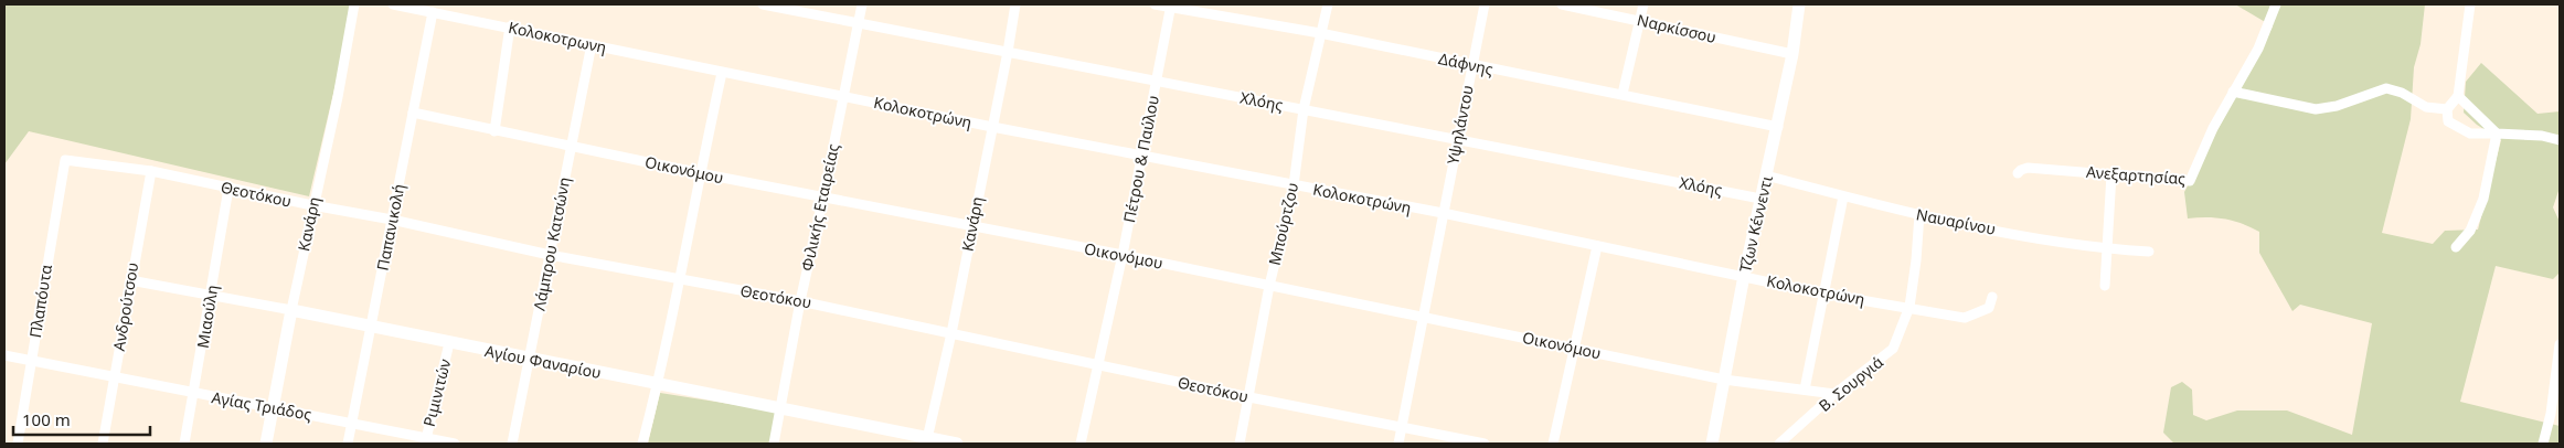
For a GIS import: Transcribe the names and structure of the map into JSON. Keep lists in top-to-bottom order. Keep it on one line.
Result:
{"streets":{"street":["Ναρκίσσου","Κολοκοτρωνη","Δάφνης","Χλόης","Κολοκοτρώνη","Υψηλάντου","Πέτρου & Παύλου","Οικονόμου","Ανεξαρτησίας","Θεοτόκου","Φιλικής Εταιρείας","Ναυαρίνου","Κανάρη","Μπούρτζου","Τζων Κέννεντι","Παπανικολή","Λάμπρου Κατσώνη","Πλαπόυτα","Ανδρούτσου","Μιαούλη","Αγίου Φαναρίου","Β. Σουργιά","Ριμινιτών","Αγίας Τριάδος"]},"crossings":[["Ναρκίσσου","Τζων Κέννεντι"],["Κολοκοτρωνη","Κολοκοτρώνη"],["Κολοκοτρωνη","Παπανικολή"],["Κολοκοτρωνη","Λάμπρου Κατσώνη"],["Δάφνης","Υψηλάντου"],["Δάφνης","Πέτρου & Παύλου"],["Δάφνης","Μπούρτζου"],["Δάφνης","Τζων Κέννεντι"],["Χλόης","Υψηλάντου"],["Χλόης","Πέτρου & Παύλου"],["Χλόης","Φιλικής Εταιρείας"],["Χλόης","Κανάρη"],["Χλόης","Μπούρτζου"],["Χλόης","Τζων Κέννεντι"],["Κολοκοτρώνη","Υψηλάντου"],["Κολοκοτρώνη","Πέτρου & Παύλου"],["Κολοκοτρώνη","Φιλικής Εταιρείας"],["Κολοκοτρώνη","Κανάρη"],["Κολοκοτρώνη","Μπούρτζου"],["Κολοκοτρώνη","Τζων Κέννεντι"],["Κολοκοτρώνη","Β. Σουργιά"],["Υψηλάντου","Οικονόμου"],["Υψηλάντου","Θεοτόκου"],["Πέτρου & Παύλου","Οικονόμου"],["Πέτρου & Παύλου","Θεοτόκου"],["Οικονόμου","Φιλικής Εταιρείας"],["Οικονόμου","Κανάρη"],["Οικονόμου","Μπούρτζου"],["Οικονόμου","Τζων Κέννεντι"],["Οικονόμου","Παπανικολή"],["Οικονόμου","Λάμπρου Κατσώνη"],["Οικονόμου","Β. Σουργιά"],["Θεοτόκου","Φιλικής Εταιρείας"],["Θεοτόκου","Κανάρη"],["Θεοτόκου","Μπούρτζου"],["Θεοτόκου","Παπανικολή"],["Θεοτόκου","Λάμπρου Κατσώνη"],["Θεοτόκου","Πλαπόυτα"],["Θεοτόκου","Ανδρούτσου"],["Θεοτόκου","Μιαούλη"],["Φιλικής Εταιρείας","Αγίου Φαναρίου"],["Ναυαρίνου","Τζων Κέννεντι"],["Ναυαρίνου","Β. Σουργιά"],["Κανάρη","Αγίου Φαναρίου"],["Κανάρη","Αγίας Τριάδος"],["Παπανικολή","Αγίου Φαναρίου"],["Παπανικολή","Αγίας Τριάδος"],["Λάμπρου Κατσώνη","Αγίου Φαναρίου"],["Πλαπόυτα","Αγίας Τριάδος"],["Ανδρούτσου","Αγίου Φαναρίου"],["Ανδρούτσου","Αγίας Τριάδος"],["Μιαούλη","Αγίου Φαναρίου"],["Μιαούλη","Αγίας Τριάδος"],["Αγίου Φαναρίου","Ριμινιτών"],["Ριμινιτών","Αγίας Τριάδος"]],"scale_bar":"100 m"}
